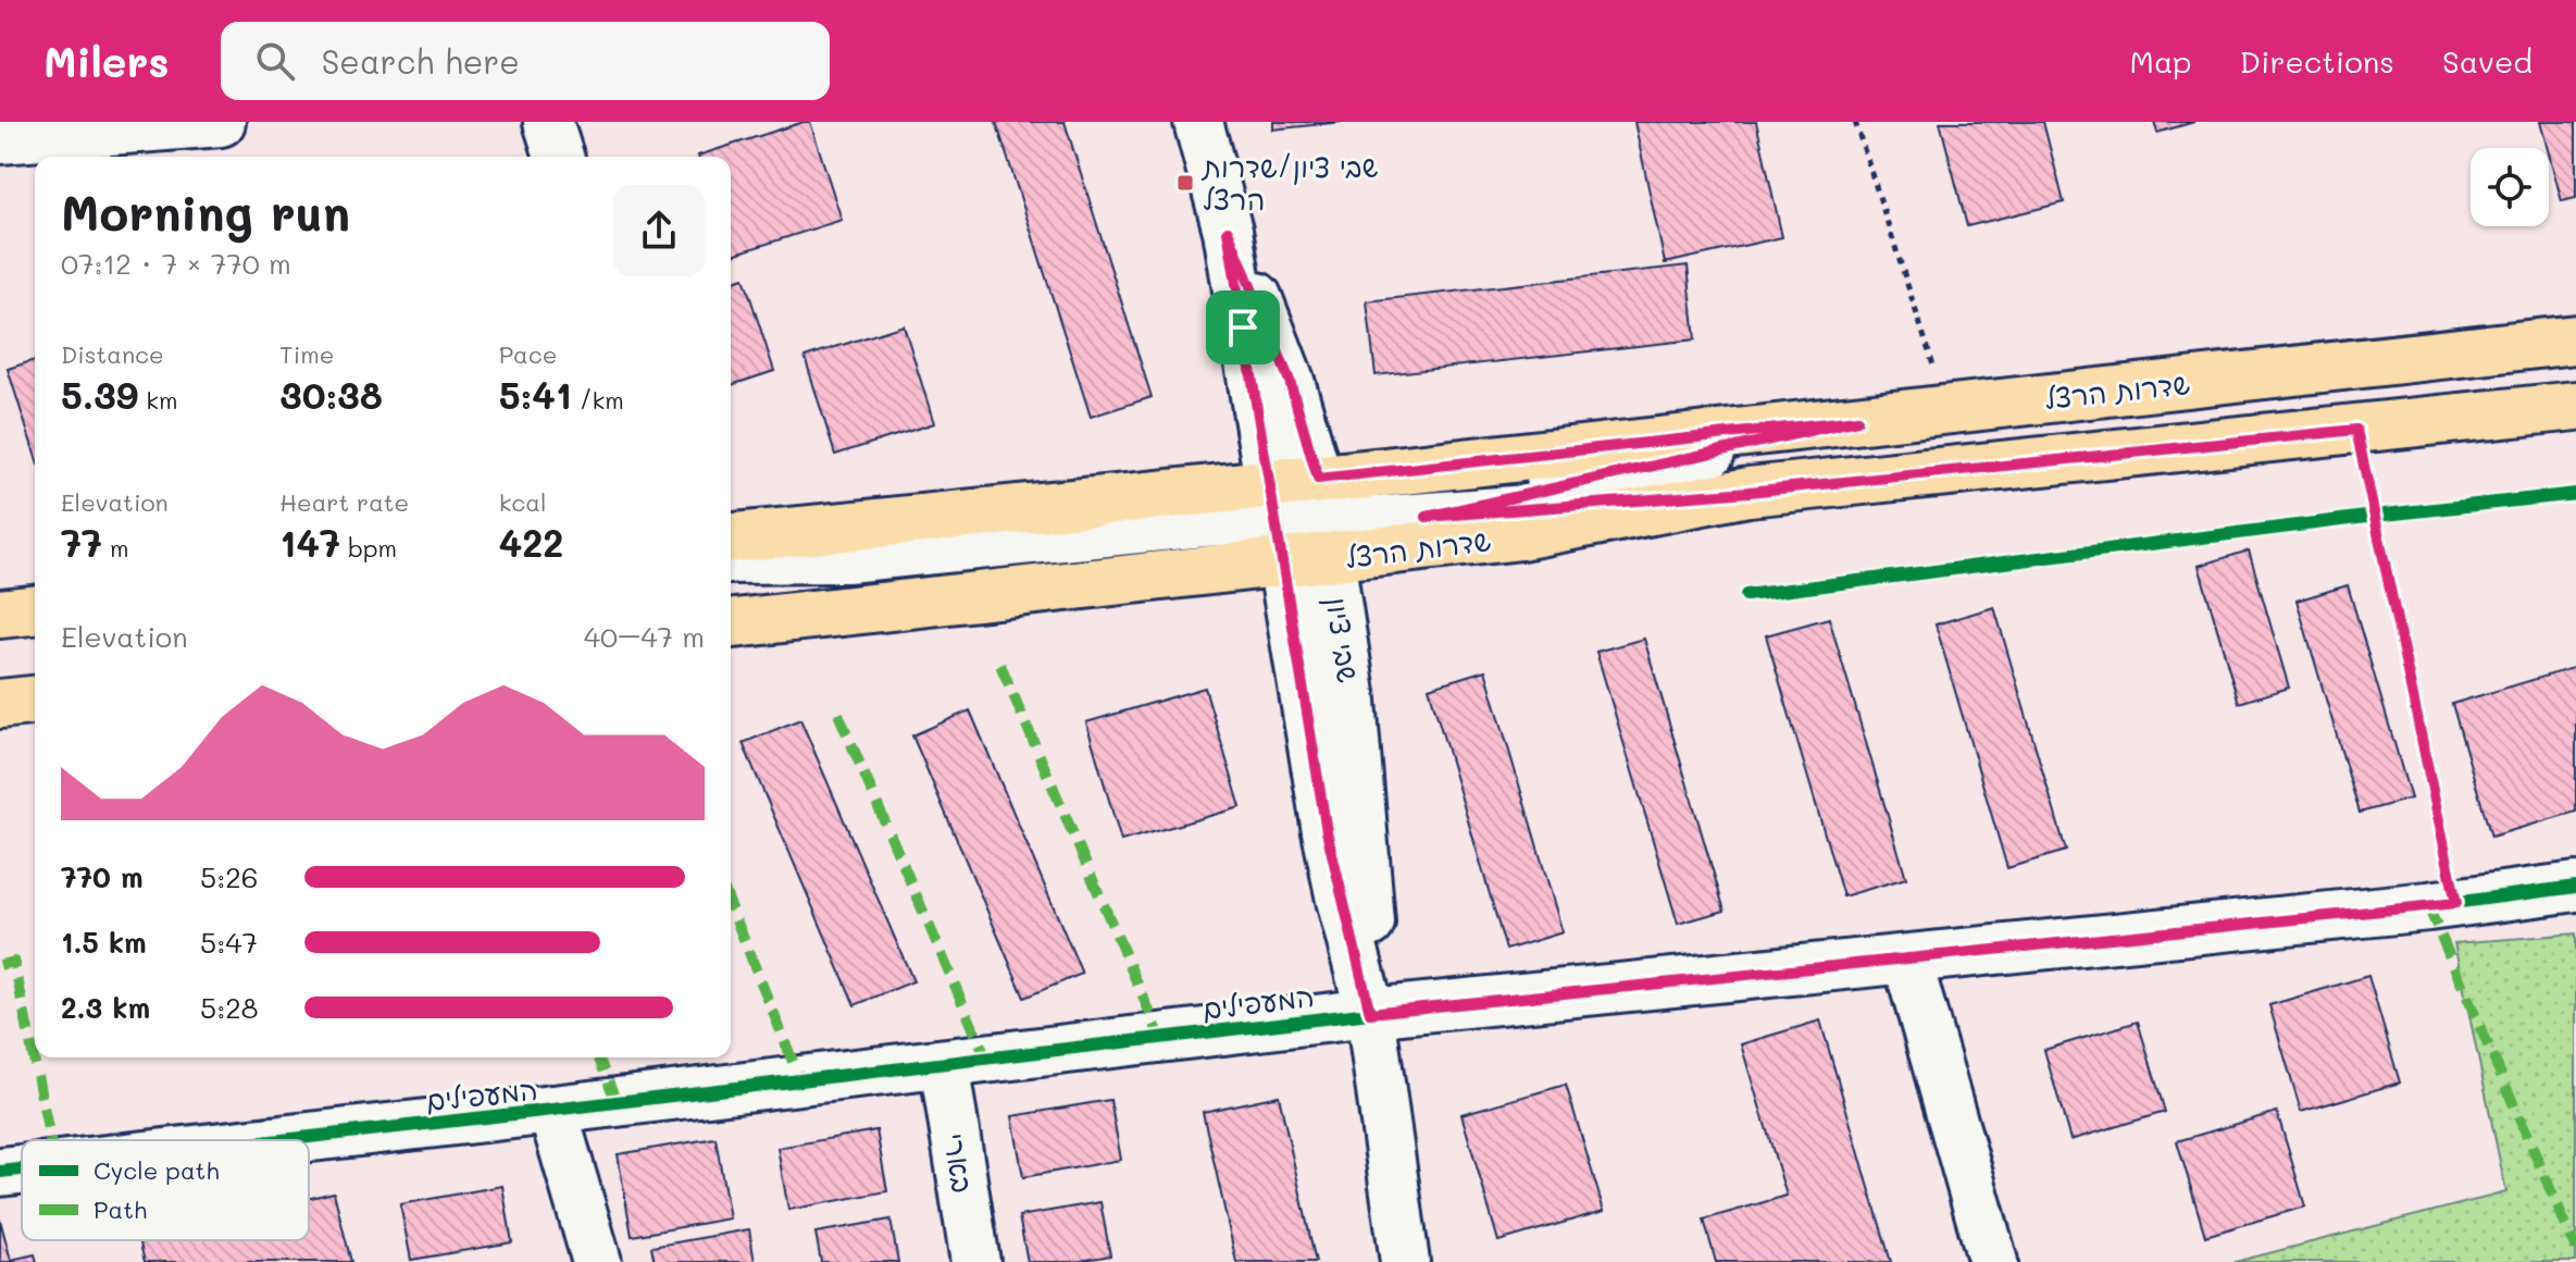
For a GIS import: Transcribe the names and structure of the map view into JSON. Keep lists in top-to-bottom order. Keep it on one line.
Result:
{"streets":{"main road":["שדרות הרצל"],"street":["שבי ציון","המעפילים","בארי"]},"crossings":[["שדרות הרצל","שבי ציון"],["שבי ציון","המעפילים"],["המעפילים","בארי"]],"places":{"transit":["שבי ציון/שדרות הרצל"]},"legend":["Cycle path","Path"],"page":{"header":"Milers","search":"Search here","nav":["Map","Directions","Saved"],"heading":["Morning run","07:12 · 7 × 770 m"],"stats":[["Distance","5.39 km"],["Time","30:38"],["Pace","5:41 /km"],["Elevation","77 m"],["Heart rate","147 bpm"],["kcal","422"]],"chart":["Elevation","40–47 m"],"list":[{"name":"770 m","note":"5:26"},{"name":"1.5 km","note":"5:47"},{"name":"2.3 km","note":"5:28"}]}}
